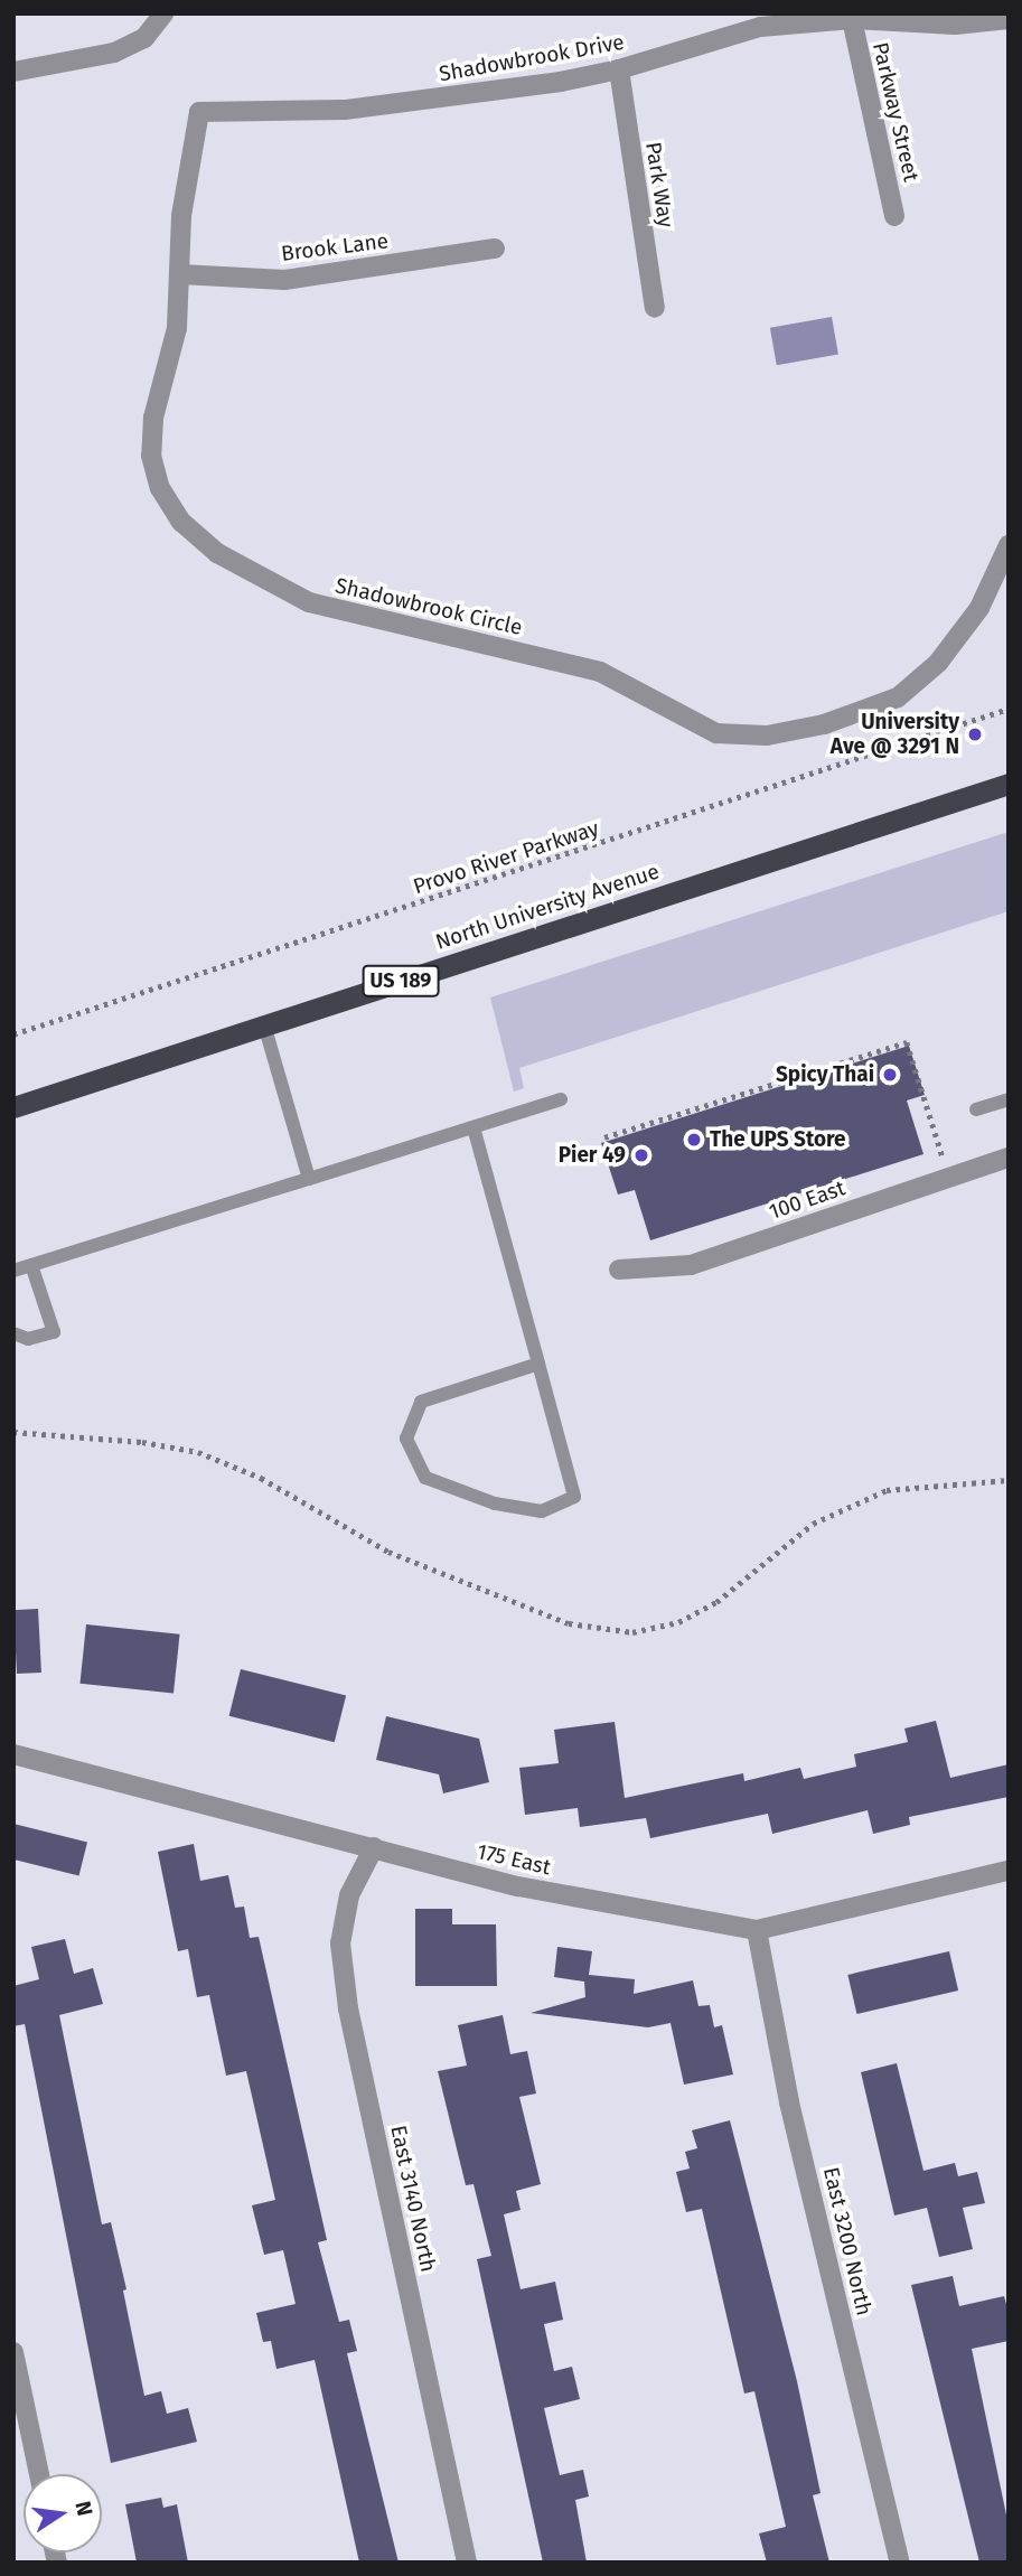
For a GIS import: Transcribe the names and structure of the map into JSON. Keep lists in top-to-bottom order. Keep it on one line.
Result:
{"streets":{"highway":["North University Avenue","US 189"],"street":["Shadowbrook Drive","Parkway Street","Park Way","Brook Lane","Shadowbrook Circle","100 East","175 East","East 3140 North","East 3200 North"],"path":["Provo River Parkway"]},"crossings":[["Shadowbrook Drive","Parkway Street"],["Shadowbrook Drive","Park Way"],["Shadowbrook Drive","Shadowbrook Circle"],["Brook Lane","Shadowbrook Circle"],["175 East","East 3140 North"],["175 East","East 3200 North"]],"places":["University Ave @ 3291 N","Spicy Thai","The UPS Store","Pier 49"],"north":"right"}
